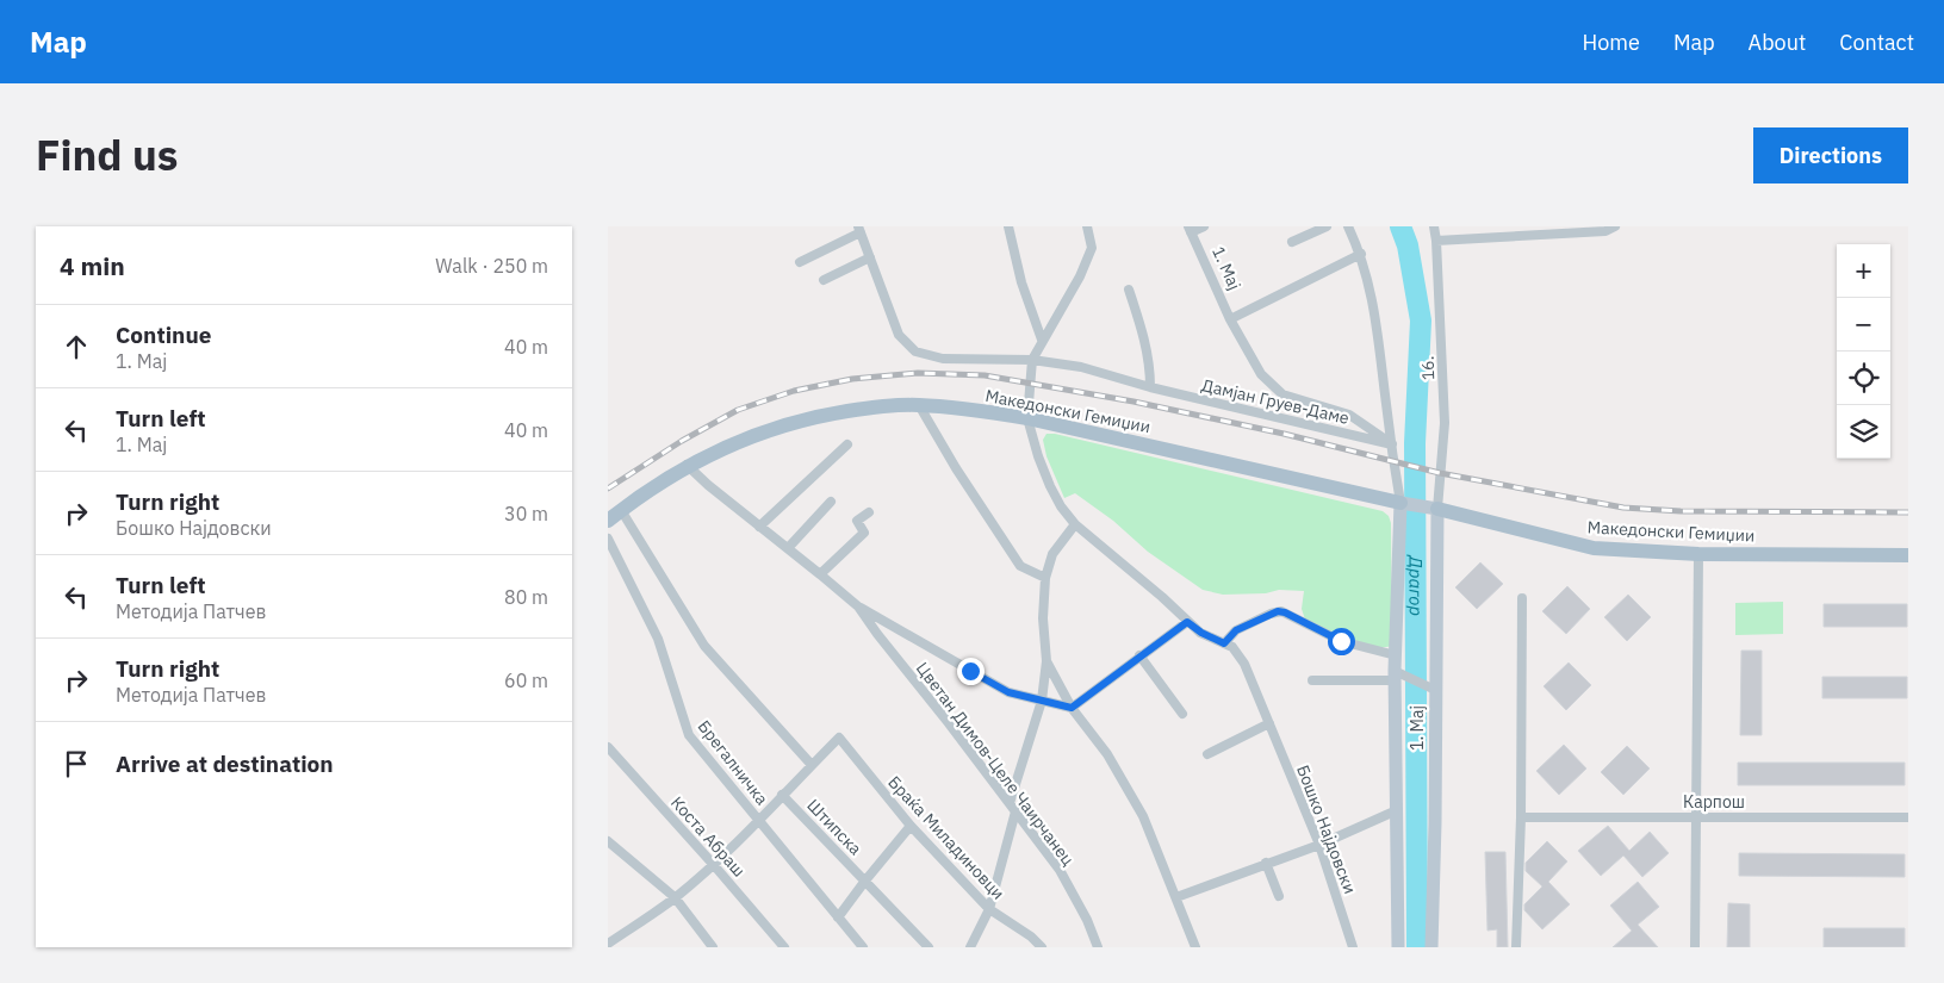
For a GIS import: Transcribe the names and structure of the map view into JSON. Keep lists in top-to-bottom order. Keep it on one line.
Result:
{"streets":{"main road":["Македонски Гемиџии"],"street":["1. Мај","16.","Дамјан Груев-Даме","Брегалничка","Цветан Димов-Целе Чаирчанец","Карпош","Штипска","Бошко Најдовски","Коста Абраш","Браќа Миладиновци"]},"crossings":[["1. Мај","16."],["1. Мај","Дамјан Груев-Даме"],["1. Мај","Македонски Гемиџии"],["16.","Македонски Гемиџии"],["Македонски Гемиџии","Цветан Димов-Целе Чаирчанец"],["Брегалничка","Штипска"],["Штипска","Браќа Миладиновци"]],"water":["Драгор"],"page":{"header":"Map","nav":["Home","Map","About","Contact"],"title":"Find us","buttons":"Directions","heading":["4 min","Walk · 250 m"],"map_buttons":["+","−"],"list":[["Continue","1. Мај","40 m"],["Turn left","1. Мај","40 m"],["Turn right","Бошко Најдовски","30 m"],["Turn left","Методија Патчев","80 m"],["Turn right","Методија Патчев","60 m"],"Arrive at destination"]}}
